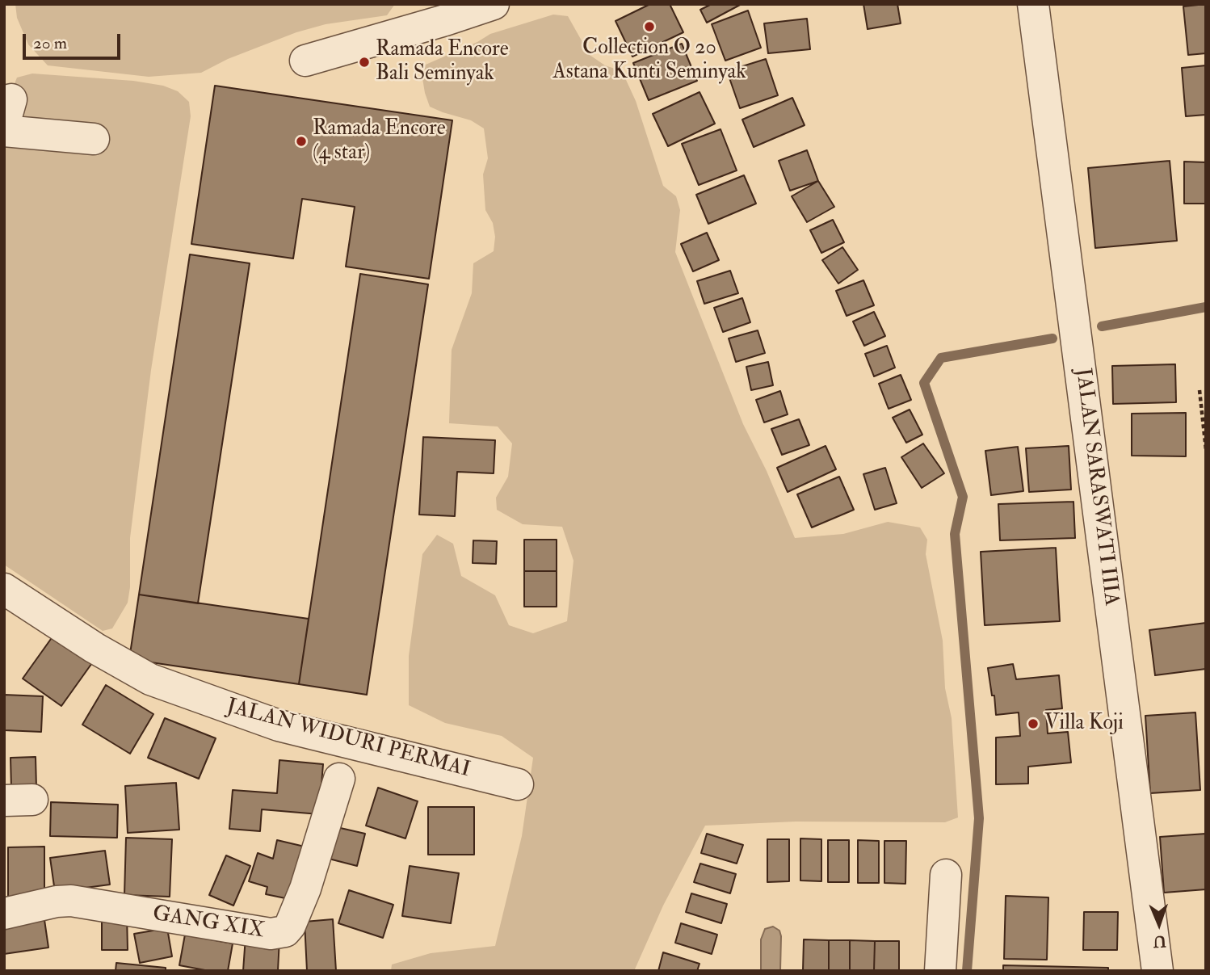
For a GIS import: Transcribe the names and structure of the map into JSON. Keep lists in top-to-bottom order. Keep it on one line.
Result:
{"streets":{"street":["JALAN SARASWATI IIIA","JALAN WIDURI PERMAI","GANG XIX"]},"places":["Collection O 20 Astana Kunti Seminyak","Ramada Encore Bali Seminyak","Ramada Encore (4 star)","Villa Koji"],"scale_bar":"20 m","north":"bottom"}
